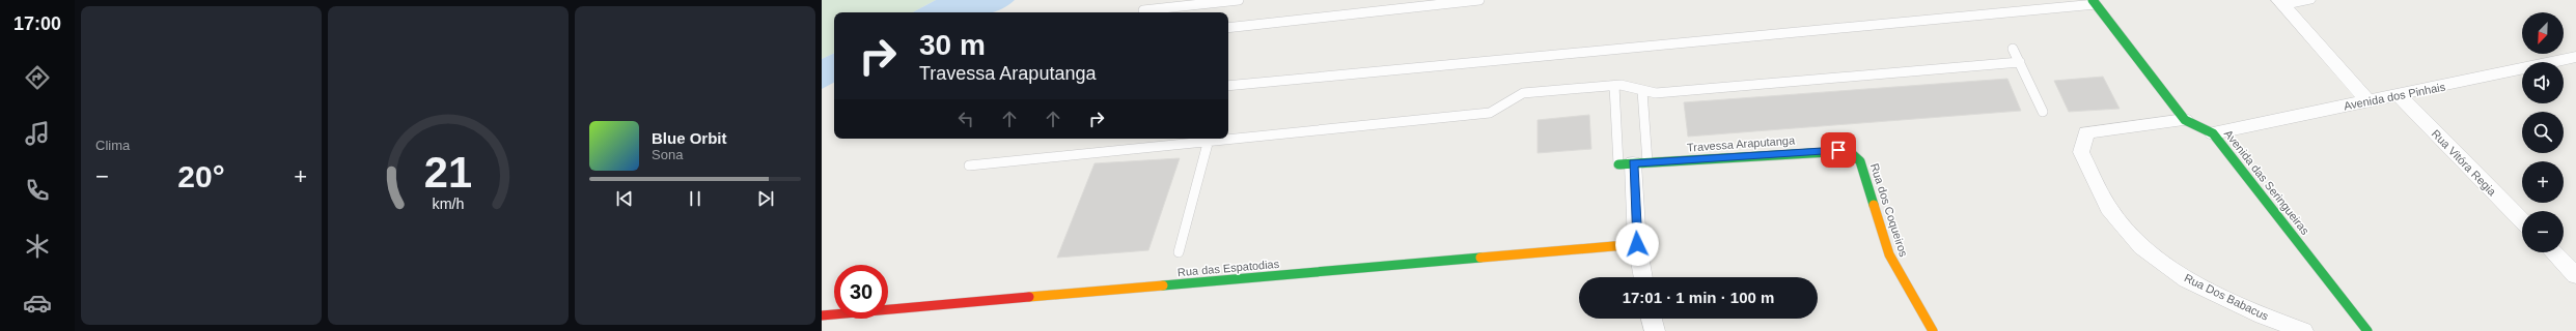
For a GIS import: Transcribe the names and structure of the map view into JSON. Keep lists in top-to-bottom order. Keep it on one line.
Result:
{"streets":{"street":["Avenida dos Pinhais","Travessa Araputanga","Rua Vitóra Regia","Avenida das Seringueiras","Rua dos Coqueiros","Rua das Espatodias","Rua Dos Babacus"]},"crossings":[["Avenida dos Pinhais","Rua Vitóra Regia"],["Avenida dos Pinhais","Avenida das Seringueiras"],["Travessa Araputanga","Rua dos Coqueiros"],["Avenida das Seringueiras","Rua Dos Babacus"]],"north":"bottom left","page":{"tabs":"17:00","tile":"Clima","map_buttons":["+","−"],"turn":["30 m","Travessa Araputanga"],"song":["Blue Orbit","Sona"],"heat":["−","20°","+"],"limit":"30","trip":"17:01 · 1 min · 100 m","gauge":["21","km/h"]}}
